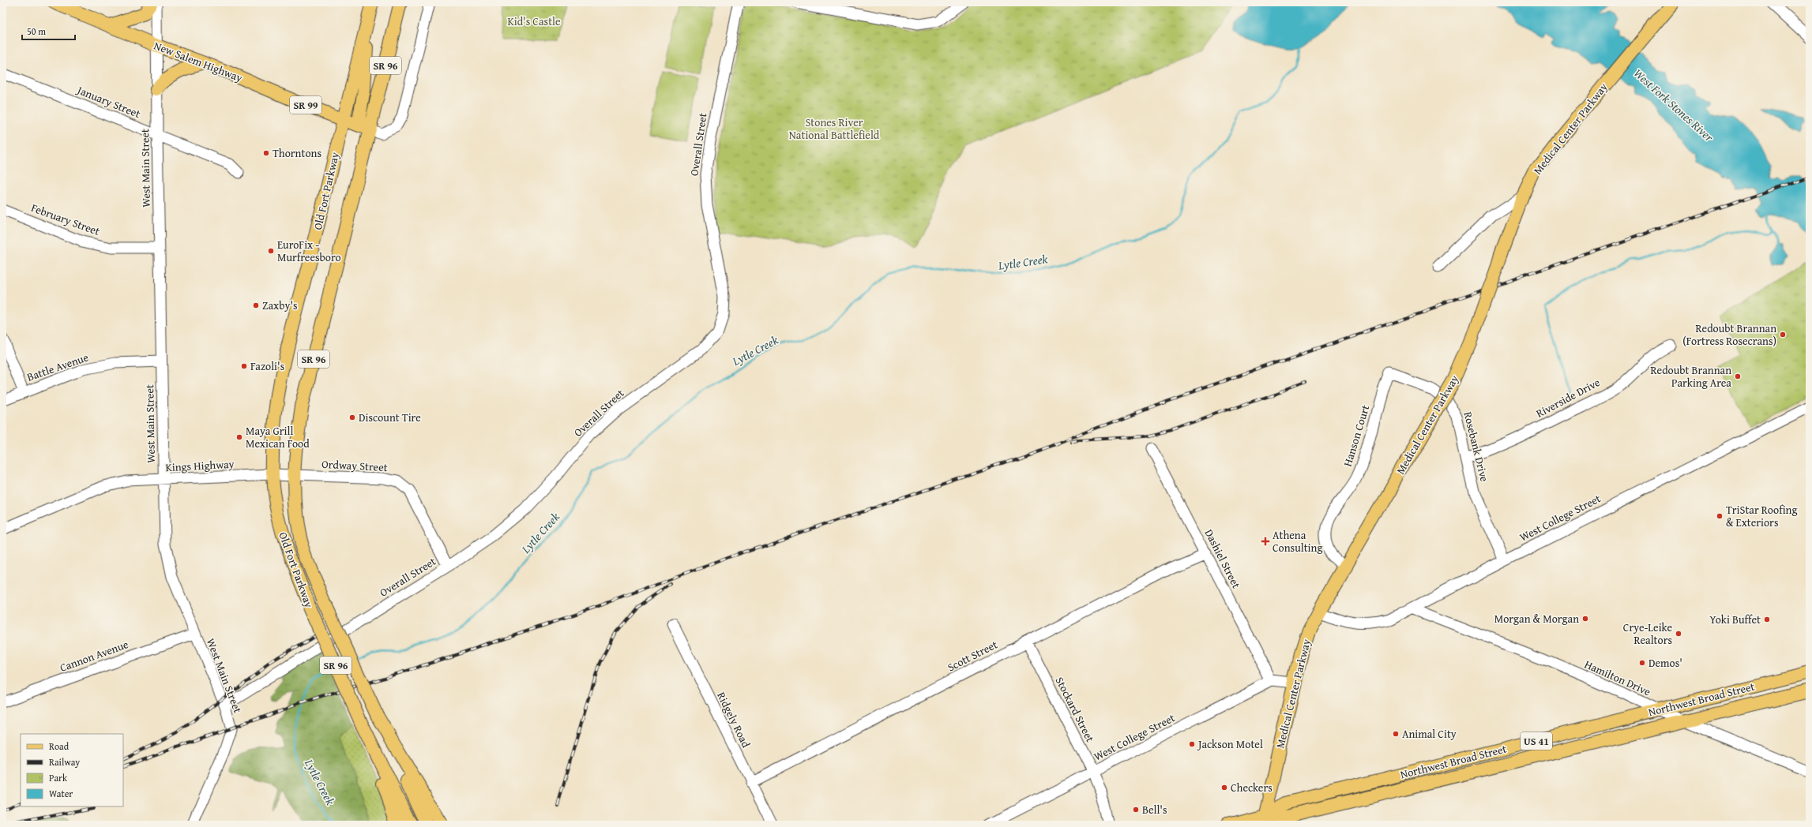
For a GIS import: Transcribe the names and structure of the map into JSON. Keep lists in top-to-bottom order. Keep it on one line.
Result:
{"streets":{"main road":["New Salem Highway","SR 96","SR 99","Medical Center Parkway","Old Fort Parkway","Northwest Broad Street","US 41"],"street":["January Street","Overall Street","West Main Street","February Street","Battle Avenue","Riverside Drive","Hanson Court","Rosebank Drive","Kings Highway","Ordway Street","West College Street","Dashiel Street","Cannon Avenue","Scott Street","Hamilton Drive","Stockard Street","Ridgely Road"]},"crossings":[["New Salem Highway","SR 99"],["New Salem Highway","West Main Street"],["New Salem Highway","Old Fort Parkway"],["January Street","West Main Street"],["SR 99","Old Fort Parkway"],["Medical Center Parkway","Hanson Court"],["Medical Center Parkway","West College Street"],["Medical Center Parkway","Northwest Broad Street"],["Overall Street","West Main Street"],["Overall Street","Ordway Street"],["West Main Street","February Street"],["West Main Street","Battle Avenue"],["West Main Street","Kings Highway"],["West Main Street","Cannon Avenue"],["Old Fort Parkway","Kings Highway"],["Old Fort Parkway","Ordway Street"],["Riverside Drive","Rosebank Drive"],["Hanson Court","Rosebank Drive"],["Rosebank Drive","West College Street"],["Kings Highway","Ordway Street"],["West College Street","Dashiel Street"],["West College Street","Hamilton Drive"],["West College Street","Stockard Street"],["Dashiel Street","Scott Street"],["Scott Street","Stockard Street"],["Scott Street","Ridgely Road"],["Hamilton Drive","Northwest Broad Street"]],"water":["West Fork Stones River","Lytle Creek"],"parks":["Kid's Castle","Stones River National Battlefield"],"places":{"other":["Thorntons","EuroFix - Murfreesboro","Zaxby's","Redoubt Brannan (Fortress Rosecrans)","Fazoli's","Redoubt Brannan Parking Area","Discount Tire","Maya Grill Mexican Food","TriStar Roofing & Exteriors","Morgan & Morgan","Yoki Buffet","Crye-Leike Realtors","Demos'","Animal City","Jackson Motel","Checkers","Bell's"],"health":["Athena Consulting"]},"legend":["Road","Railway","Park","Water"],"scale_bar":"50 m"}
